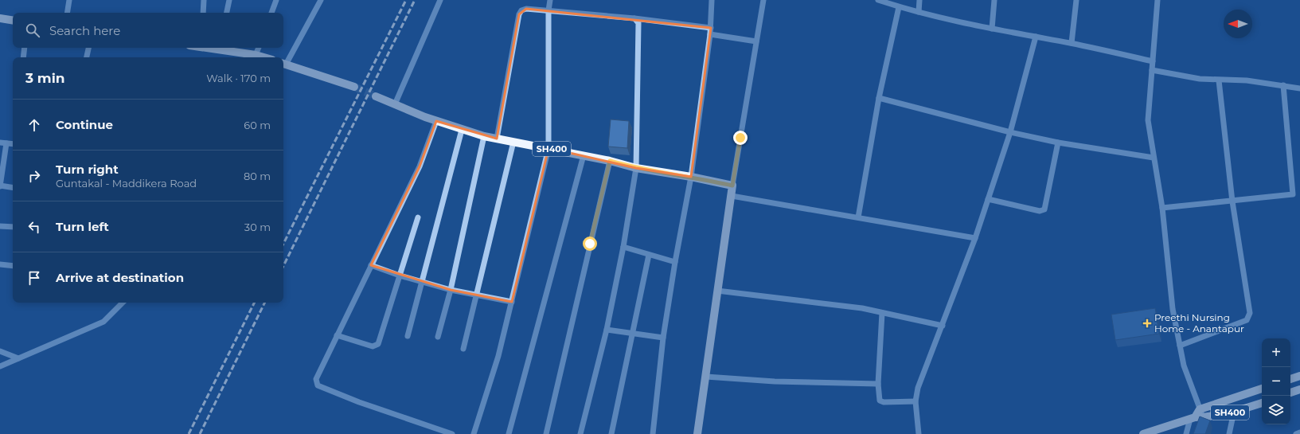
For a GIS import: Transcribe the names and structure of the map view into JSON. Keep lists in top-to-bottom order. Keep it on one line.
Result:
{"streets":{"main road":["SH400"]},"places":{"health":["Preethi Nursing Home - Anantapur"]},"north":"left","page":{"search":"Search here","heading":["3 min","Walk · 170 m"],"list":[["Continue","60 m"],["Turn right","Guntakal - Maddikera Road","80 m"],["Turn left","30 m"],"Arrive at destination"],"map_buttons":["+","−"]}}
